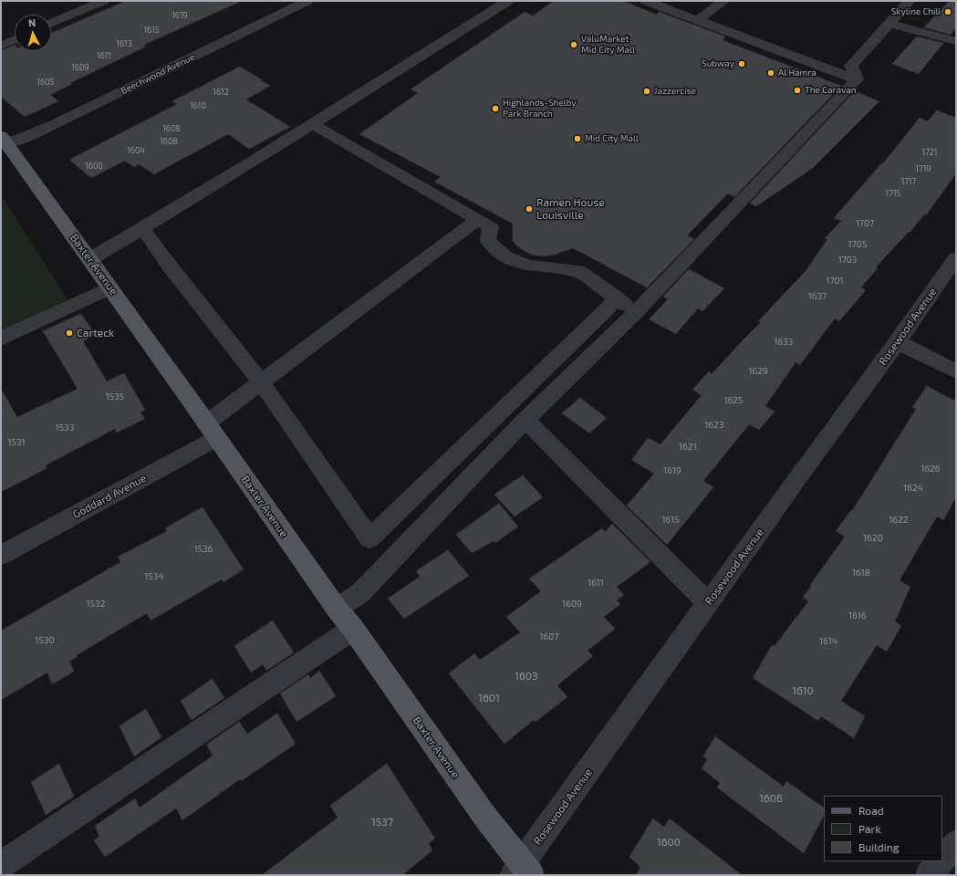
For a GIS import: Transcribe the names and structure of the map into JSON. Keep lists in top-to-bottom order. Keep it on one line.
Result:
{"streets":{"main road":["Baxter Avenue"],"street":["Beechwood Avenue","Rosewood Avenue","Goddard Avenue"]},"crossings":[["Beechwood Avenue","Baxter Avenue"],["Baxter Avenue","Rosewood Avenue"],["Baxter Avenue","Goddard Avenue"]],"places":["Skyline Chili","ValuMarket Mid City Mall","Subway","Al Hamra","The Caravan","Jazzercise","Highlands-Shelby Park Branch","Mid City Mall","Ramen House Louisville","Carteck"],"house_numbers":["1619","1615","1613","1611","1609","1605","1612","1610","1608","1608","1604","1721","1600","1719","1717","1715","1707","1705","1703","1701","1637","1633","1629","1535","1625","1623","1533","1531","1621","1626","1619","1624","1615","1622","1620","1536","1618","1534","1611","1532","1609","1616","1607","1530","1614","1603","1610","1601","1606","1537","1600"],"legend":["Road","Park","Building"],"north":"top"}
